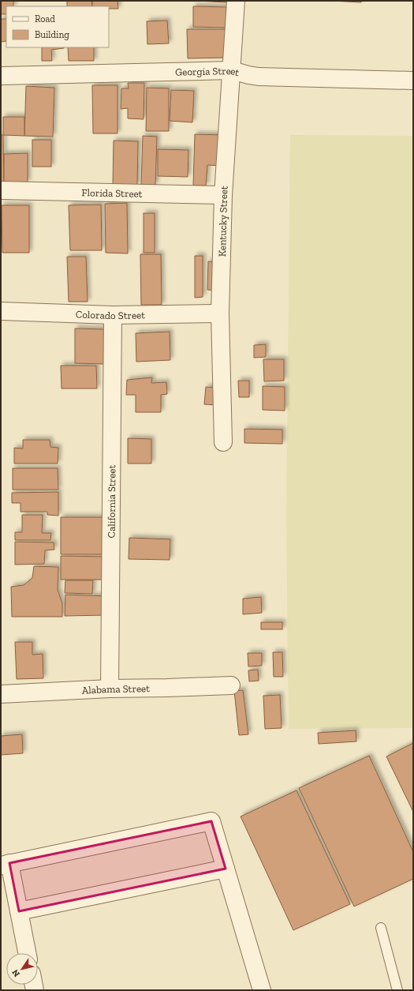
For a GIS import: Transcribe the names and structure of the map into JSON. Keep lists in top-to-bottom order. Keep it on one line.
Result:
{"streets":{"street":["Georgia Street","Florida Street","Kentucky Street","Colorado Street","California Street","Alabama Street"]},"crossings":[["Georgia Street","Kentucky Street"],["Florida Street","Kentucky Street"],["Kentucky Street","Colorado Street"],["Colorado Street","California Street"],["California Street","Alabama Street"]],"legend":["Road","Building"],"north":"bottom left"}
